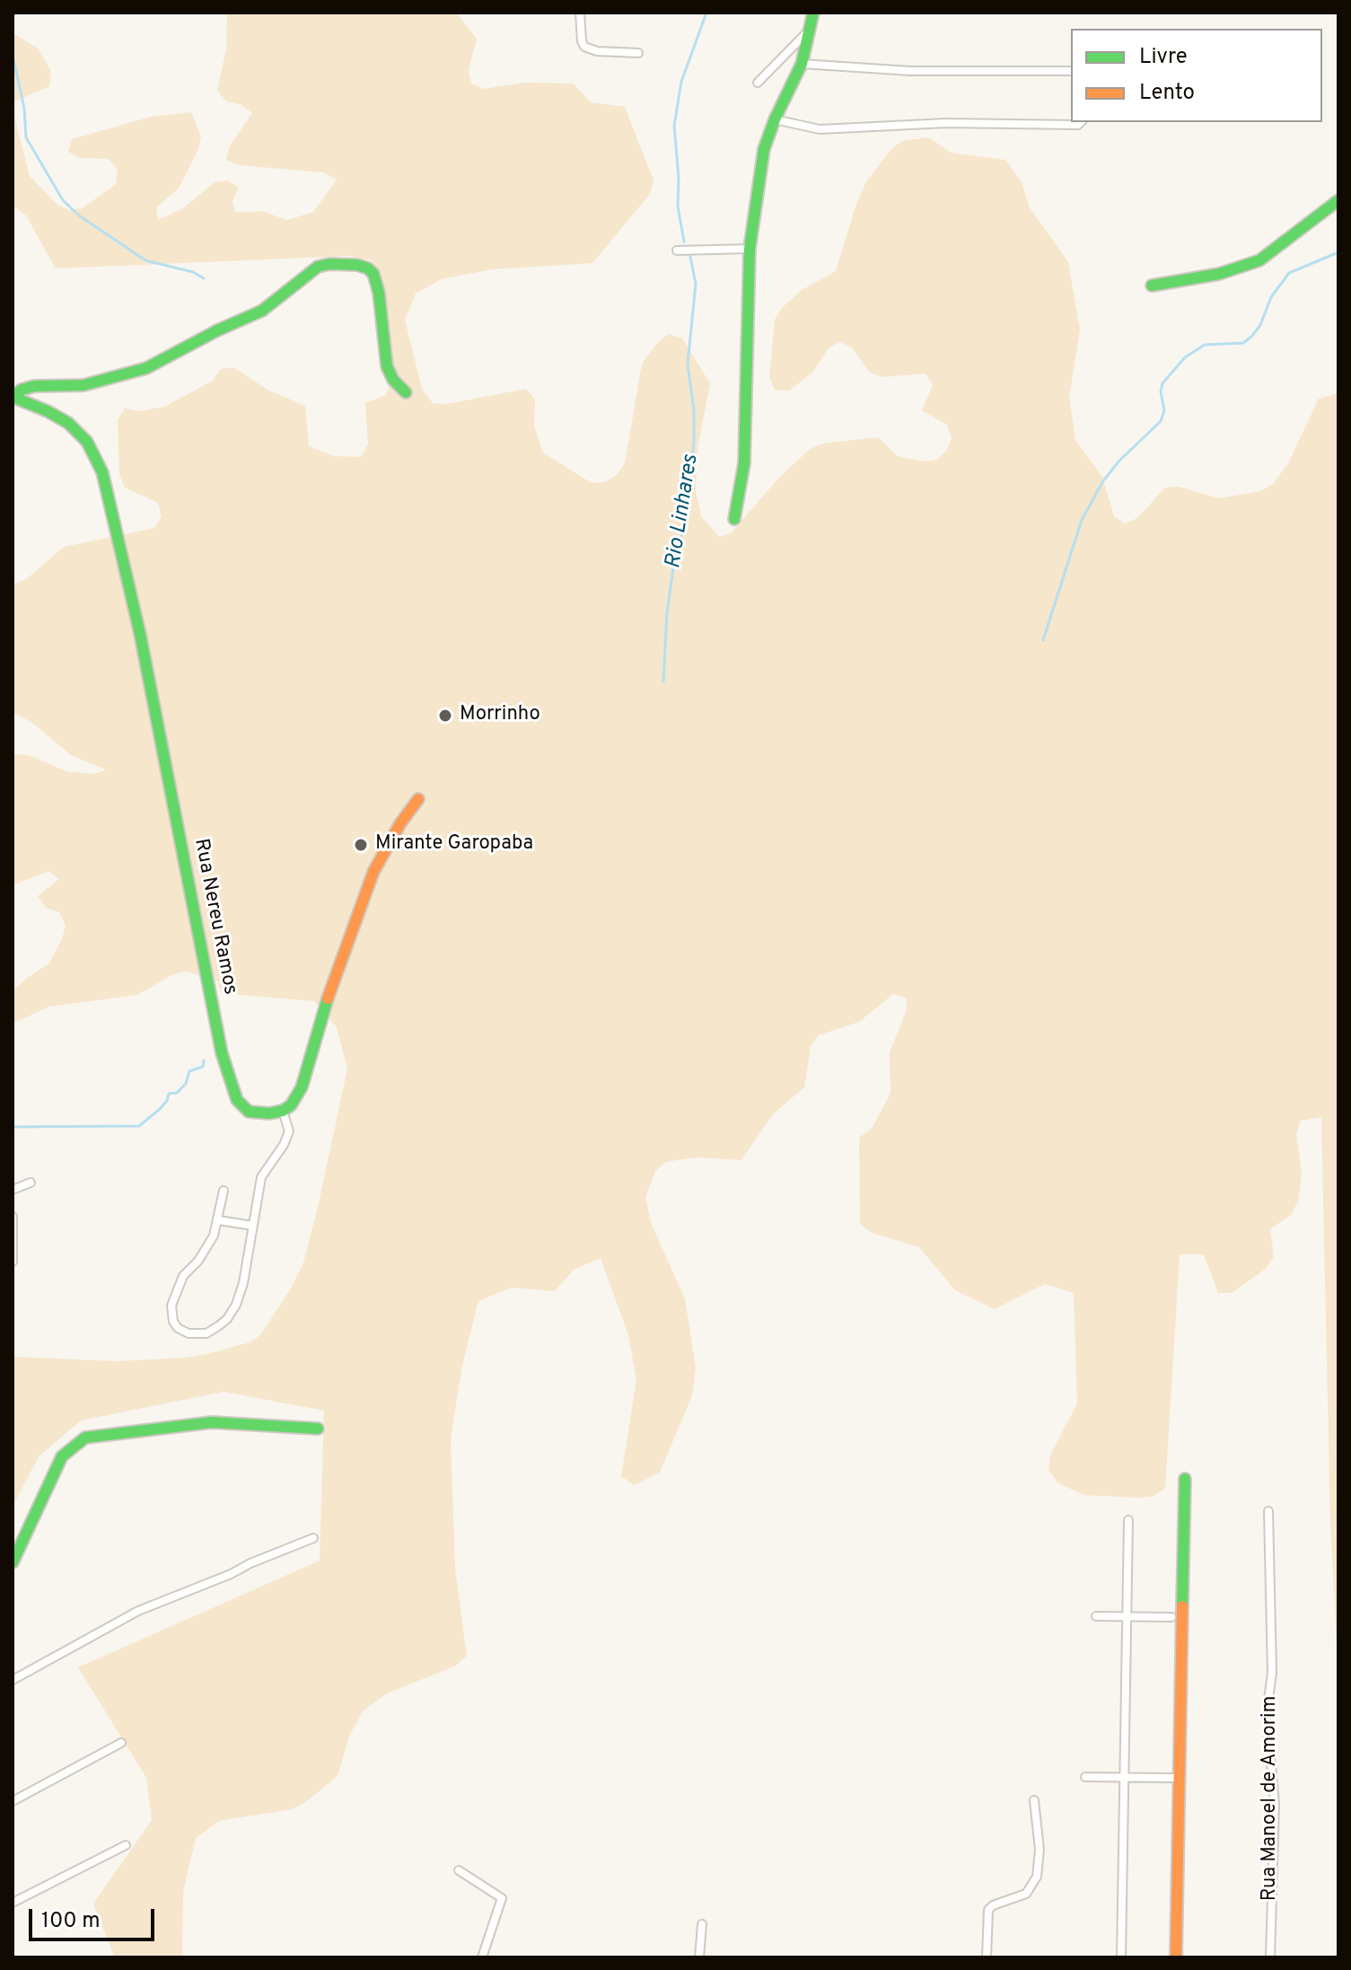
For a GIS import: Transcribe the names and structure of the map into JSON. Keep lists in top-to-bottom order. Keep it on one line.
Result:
{"streets":{"street":["Rua Nereu Ramos","Rua Manoel de Amorim"]},"water":["Rio Linhares"],"places":["Morrinho","Mirante Garopaba"],"legend":["Livre","Lento"],"scale_bar":"100 m"}
